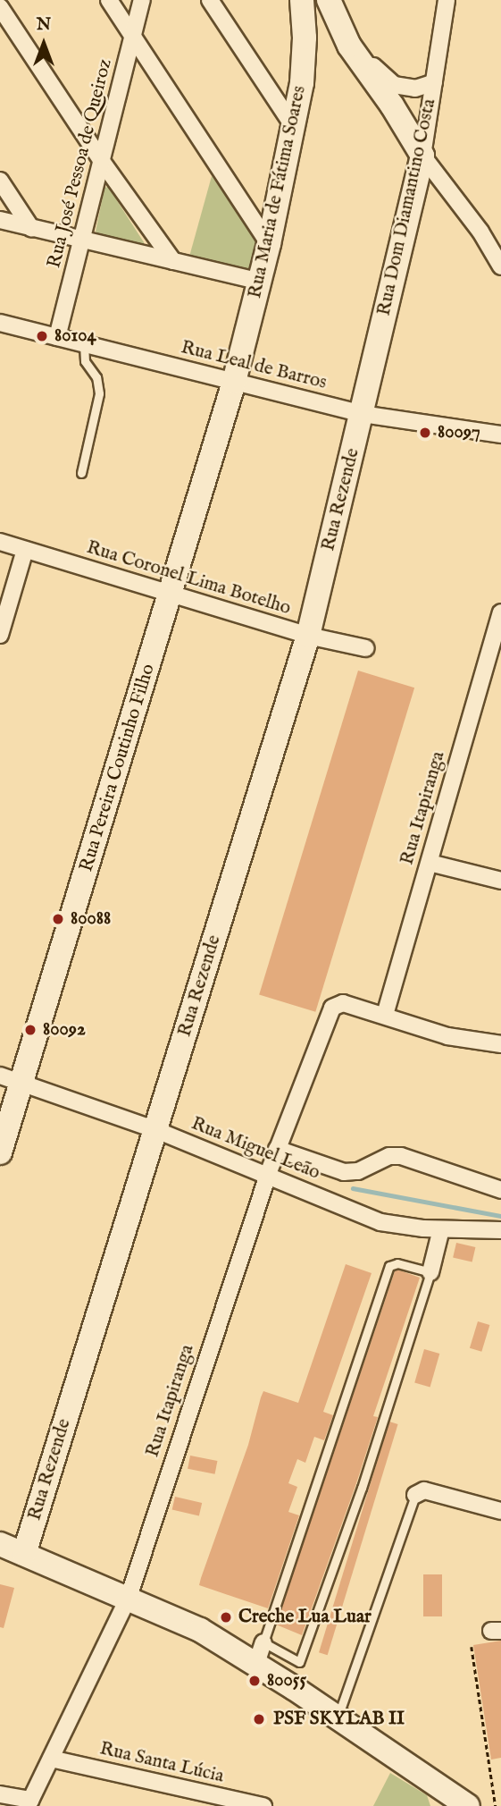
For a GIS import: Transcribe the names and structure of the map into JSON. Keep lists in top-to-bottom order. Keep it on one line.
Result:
{"streets":{"street":["Rua José Pessoa de Queiroz","Rua Maria de Fátima Soares","Rua Dom Diamantino Costa","Rua Leal de Barros","Rua Rezende","Rua Coronel Lima Botelho","Rua Pereira Coutinho Filho","Rua Itapiranga","Rua Miguel Leão","Rua Santa Lúcia"]},"crossings":[["Rua José Pessoa de Queiroz","Rua Leal de Barros"],["Rua Maria de Fátima Soares","Rua Leal de Barros"],["Rua Maria de Fátima Soares","Rua Pereira Coutinho Filho"],["Rua Dom Diamantino Costa","Rua Leal de Barros"],["Rua Dom Diamantino Costa","Rua Rezende"],["Rua Leal de Barros","Rua Rezende"],["Rua Leal de Barros","Rua Pereira Coutinho Filho"],["Rua Rezende","Rua Coronel Lima Botelho"],["Rua Rezende","Rua Miguel Leão"],["Rua Coronel Lima Botelho","Rua Pereira Coutinho Filho"],["Rua Pereira Coutinho Filho","Rua Miguel Leão"],["Rua Itapiranga","Rua Miguel Leão"],["Rua Itapiranga","Rua Santa Lúcia"]],"places":["80104","80097","80088","80092","Creche Lua Luar","80055","PSF SKYLAB II"],"north":"top"}
